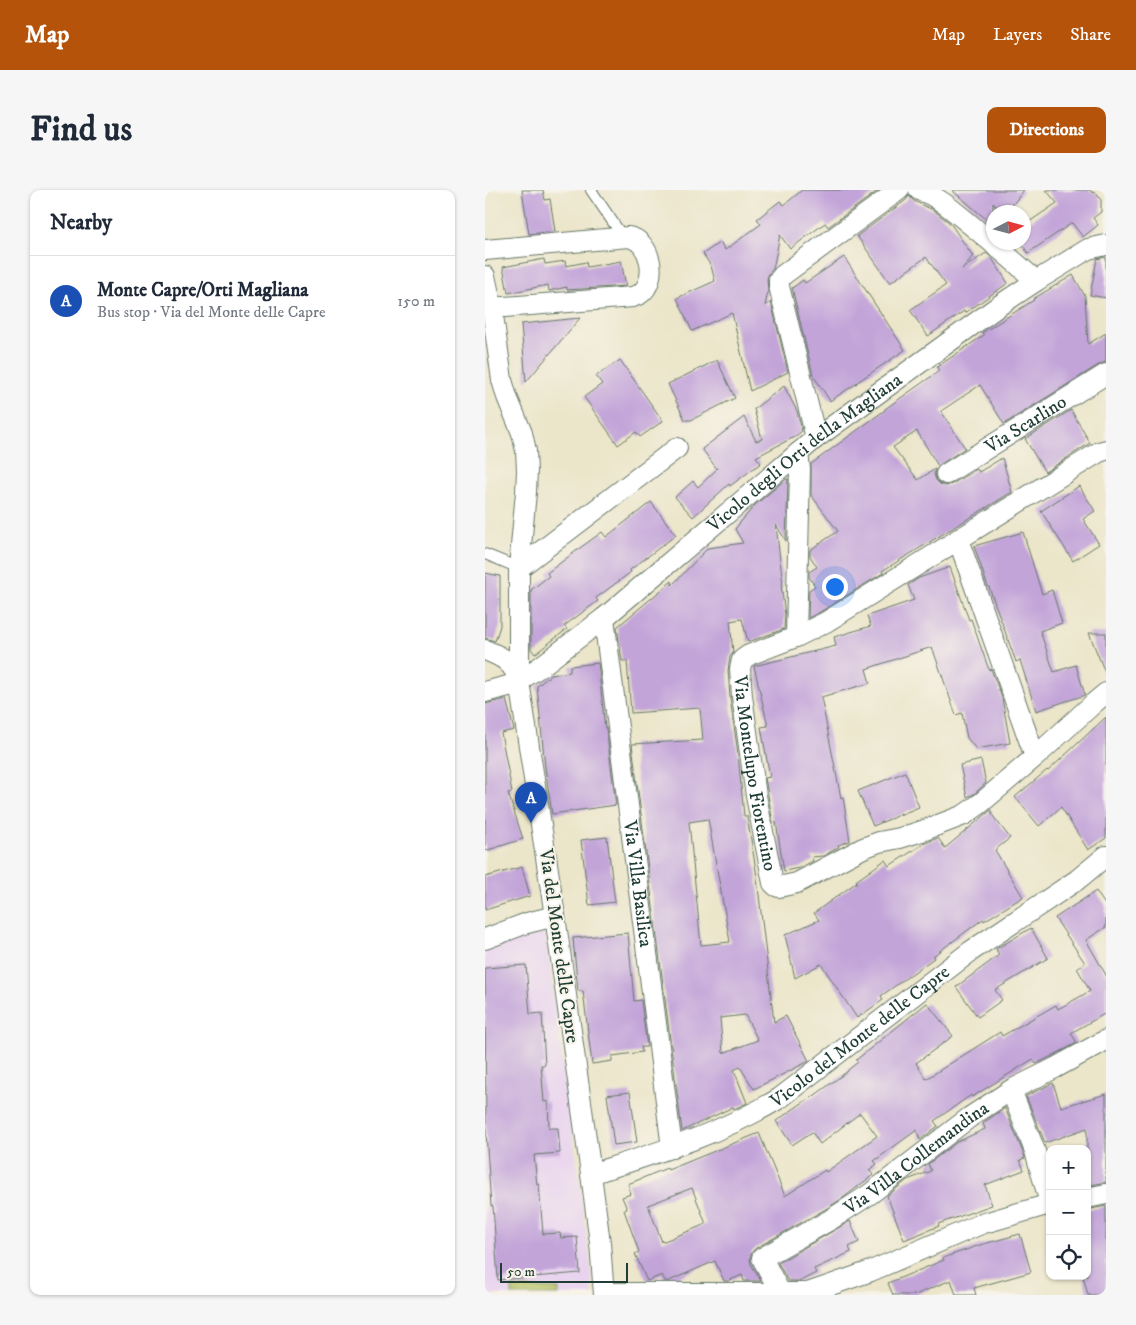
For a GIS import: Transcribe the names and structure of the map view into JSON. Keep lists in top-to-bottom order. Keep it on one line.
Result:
{"streets":{"street":["Via Scarlino","Vicolo degli Orti della Magliana","Via Montelupo Fiorentino","Via Villa Basilica","Via del Monte delle Capre","Vicolo del Monte delle Capre","Via Villa Collemandina"]},"crossings":[["Vicolo degli Orti della Magliana","Via Villa Basilica"],["Vicolo degli Orti della Magliana","Via del Monte delle Capre"],["Via Villa Basilica","Vicolo del Monte delle Capre"],["Via del Monte delle Capre","Vicolo del Monte delle Capre"]],"scale_bar":"50 m","north":"right","page":{"header":"Map","nav":["Map","Layers","Share"],"buttons":"Directions","title":"Find us","heading":"Nearby","list":[{"mark":"A","name":"Monte Capre/Orti Magliana","note":"Bus stop · Via del Monte delle Capre","value":"150 m"}],"pins":"A","map_buttons":["+","−"],"scale":"50 m"}}
